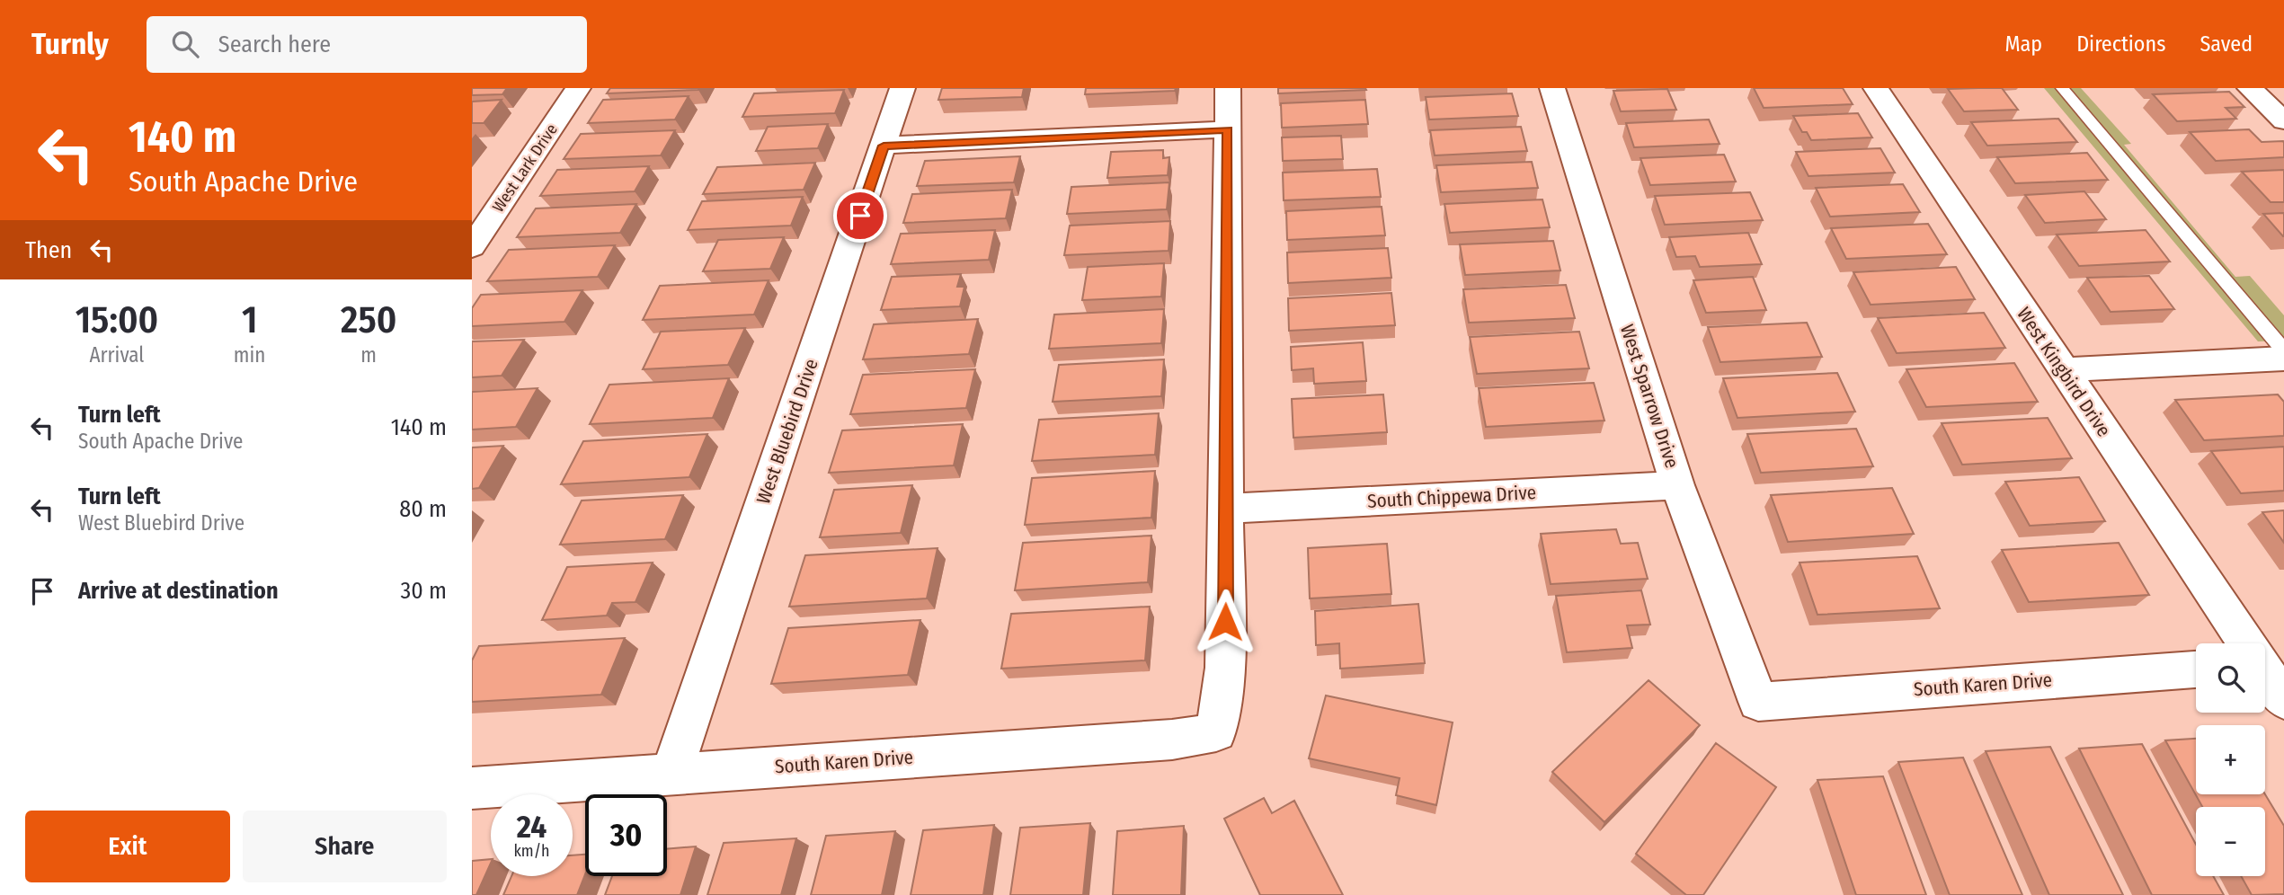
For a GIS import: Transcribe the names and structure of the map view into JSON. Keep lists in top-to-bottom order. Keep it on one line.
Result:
{"streets":{"street":["West Lark Drive","West Kingbird Drive","West Sparrow Drive","West Bluebird Drive","South Chippewa Drive","South Karen Drive"]},"crossings":[["West Sparrow Drive","South Chippewa Drive"],["West Sparrow Drive","South Karen Drive"],["West Bluebird Drive","South Karen Drive"],["South Chippewa Drive","South Karen Drive"]],"page":{"header":"Turnly","search":"Search here","nav":["Map","Directions","Saved"],"turn":["140 m","South Apache Drive"],"then":"Then","eta":["15:00","Arrival","1","min","250","m"],"list":[{"name":"Turn left","note":"South Apache Drive","value":"140 m"},{"name":"Turn left","note":"West Bluebird Drive","value":"80 m"},{"name":"Arrive at destination","value":"30 m"}],"map_buttons":["+","−"],"speed":"24 km/h","limit":"30","buttons":["Exit","Share"]}}
